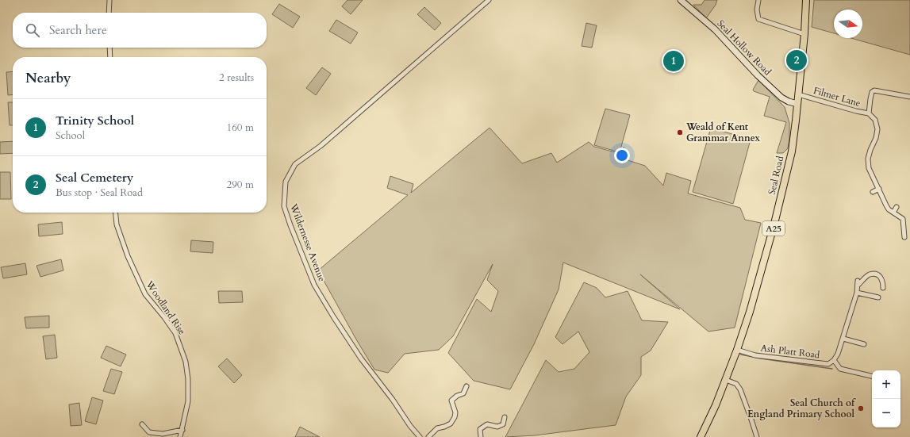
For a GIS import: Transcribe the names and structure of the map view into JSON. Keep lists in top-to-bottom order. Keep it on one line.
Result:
{"streets":{"highway":["Seal Road","A25"],"main road":["Seal Hollow Road"],"street":["Filmer Lane","Wildernesse Avenue","Woodland Rise","Ash Platt Road"]},"crossings":[["Seal Hollow Road","Seal Road"],["Filmer Lane","Seal Road"],["Seal Road","A25"],["Seal Road","Ash Platt Road"],["A25","Ash Platt Road"]],"places":["Weald of Kent Grammar Annex","Seal Church of England Primary School"],"north":"right","page":{"search":"Search here","pins":["2","1"],"heading":["Nearby","2 results"],"list":[{"mark":"1","name":"Trinity School","note":"School","value":"160 m"},{"mark":"2","name":"Seal Cemetery","note":"Bus stop · Seal Road","value":"290 m"}],"map_buttons":["+","−"]}}
